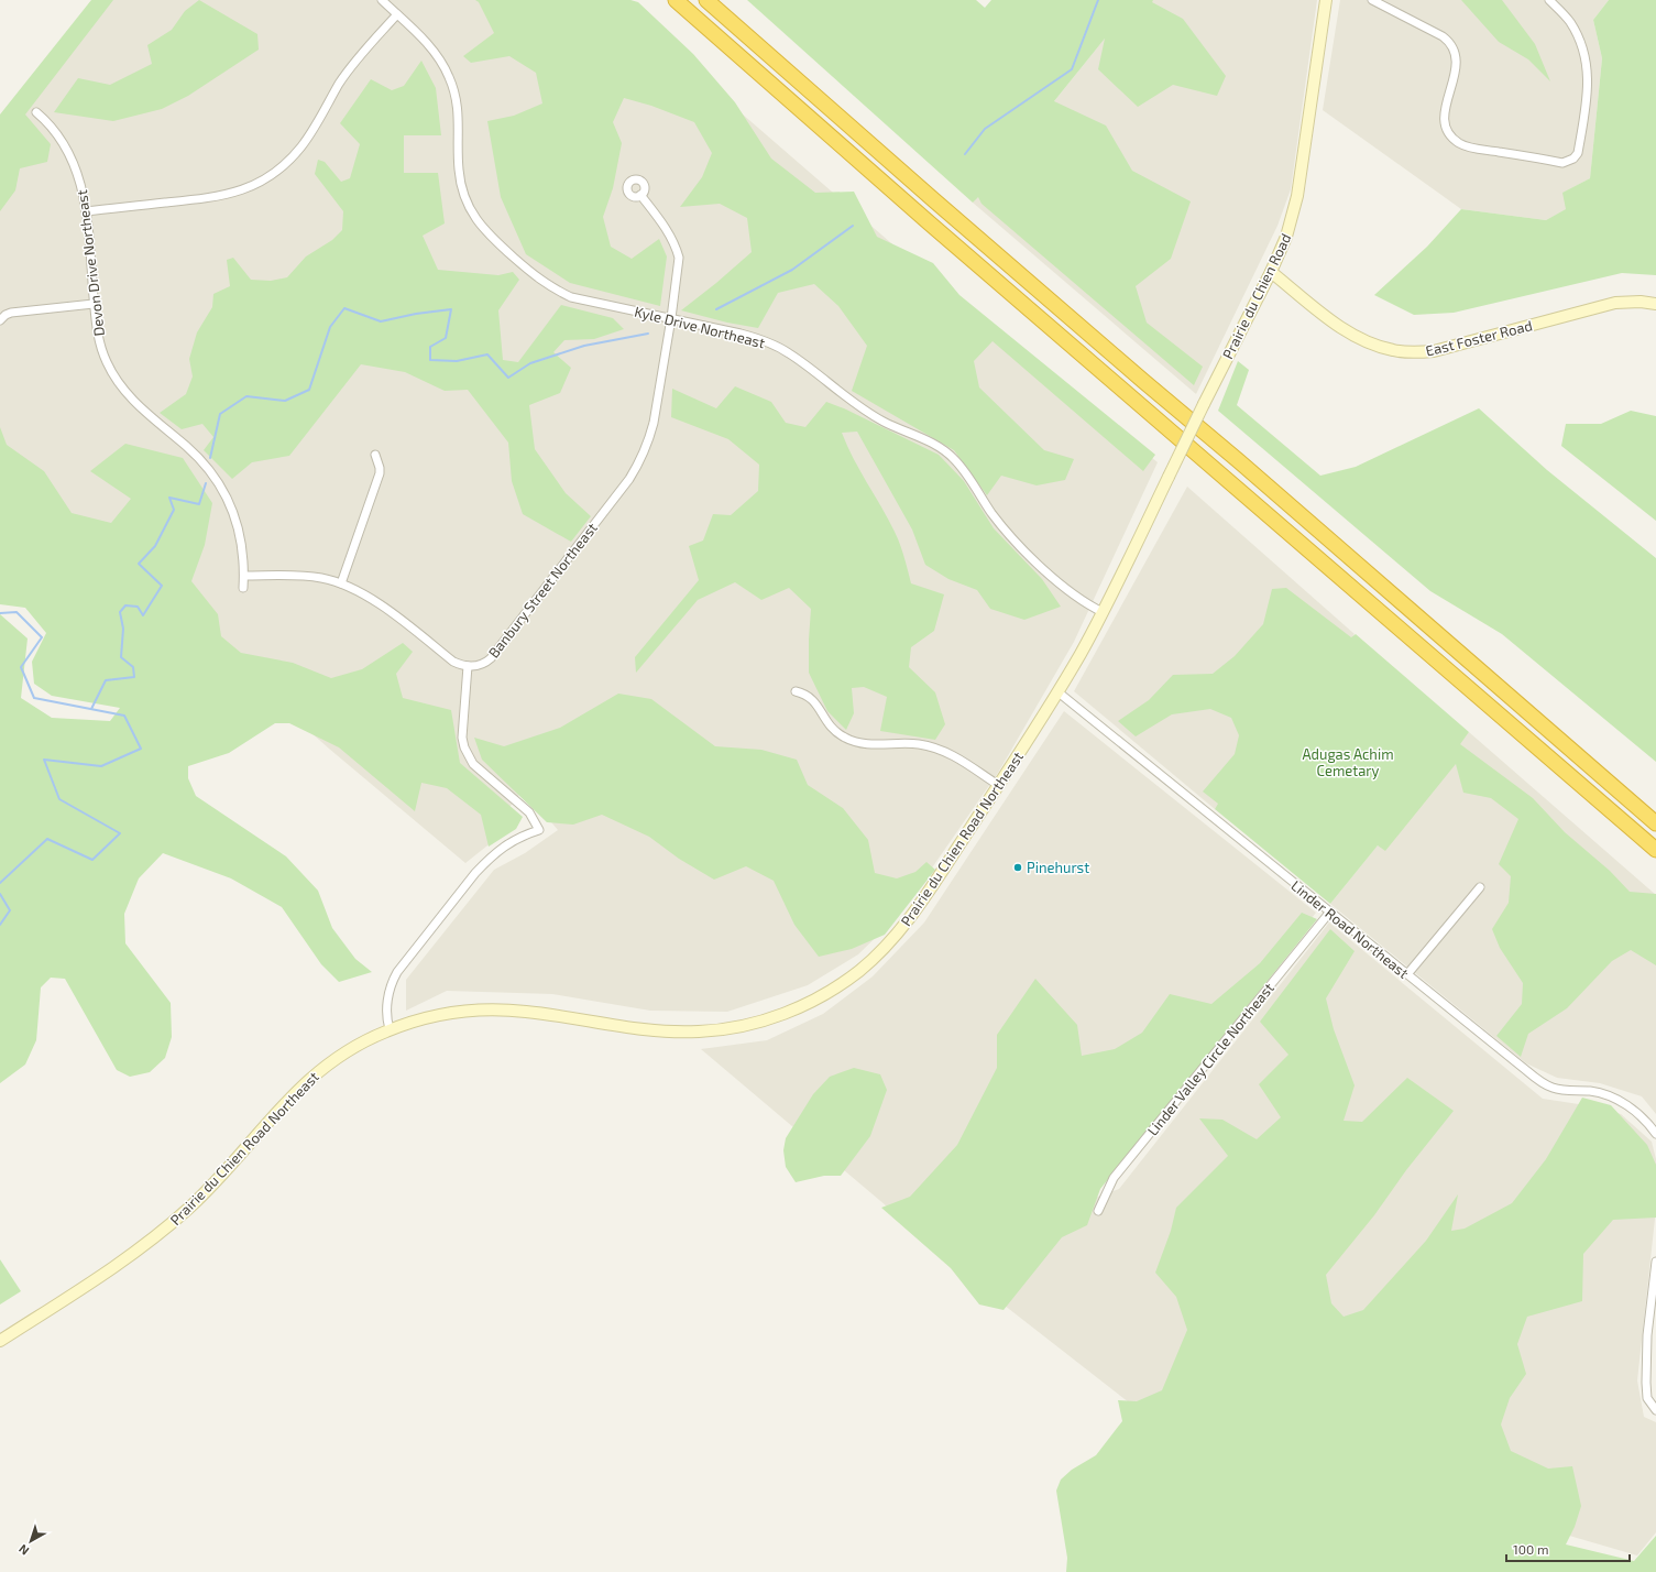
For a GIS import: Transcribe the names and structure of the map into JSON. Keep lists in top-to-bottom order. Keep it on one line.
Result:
{"streets":{"street":["Devon Drive Northeast","Prairie du Chien Road","Kyle Drive Northeast","East Foster Road","Banbury Street Northeast","Prairie du Chien Road Northeast","Linder Road Northeast","Linder Valley Circle Northeast"]},"crossings":[["Prairie du Chien Road","East Foster Road"],["Prairie du Chien Road","Prairie du Chien Road Northeast"],["Kyle Drive Northeast","Banbury Street Northeast"],["Kyle Drive Northeast","Prairie du Chien Road Northeast"],["Prairie du Chien Road Northeast","Linder Road Northeast"],["Linder Road Northeast","Linder Valley Circle Northeast"]],"parks":["Adugas Achim Cemetary"],"places":["Pinehurst"],"scale_bar":"100 m","north":"bottom left"}
